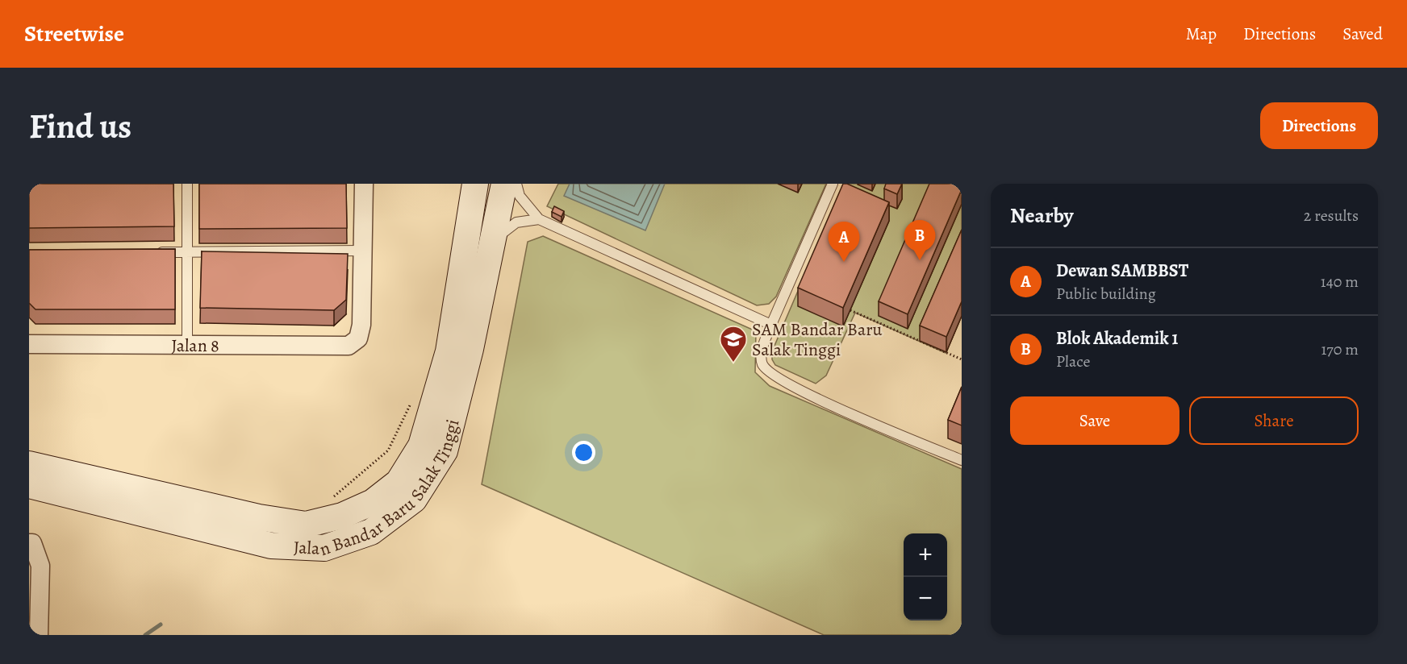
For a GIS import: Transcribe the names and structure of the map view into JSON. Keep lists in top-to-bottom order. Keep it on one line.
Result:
{"streets":{"main road":["Jalan Bandar Baru Salak Tinggi"],"street":["Jalan 8"]},"places":{"school or university":["SAM Bandar Baru Salak Tinggi"]},"page":{"header":"Streetwise","nav":["Map","Directions","Saved"],"buttons":["Directions",["Save","Share"]],"title":"Find us","heading":["Nearby","2 results"],"pins":["B","A"],"list":[{"mark":"A","name":"Dewan SAMBBST","note":"Public building","value":"140 m"},{"mark":"B","name":"Blok Akademik 1","note":"Place","value":"170 m"}],"map_buttons":["+","−"]}}
